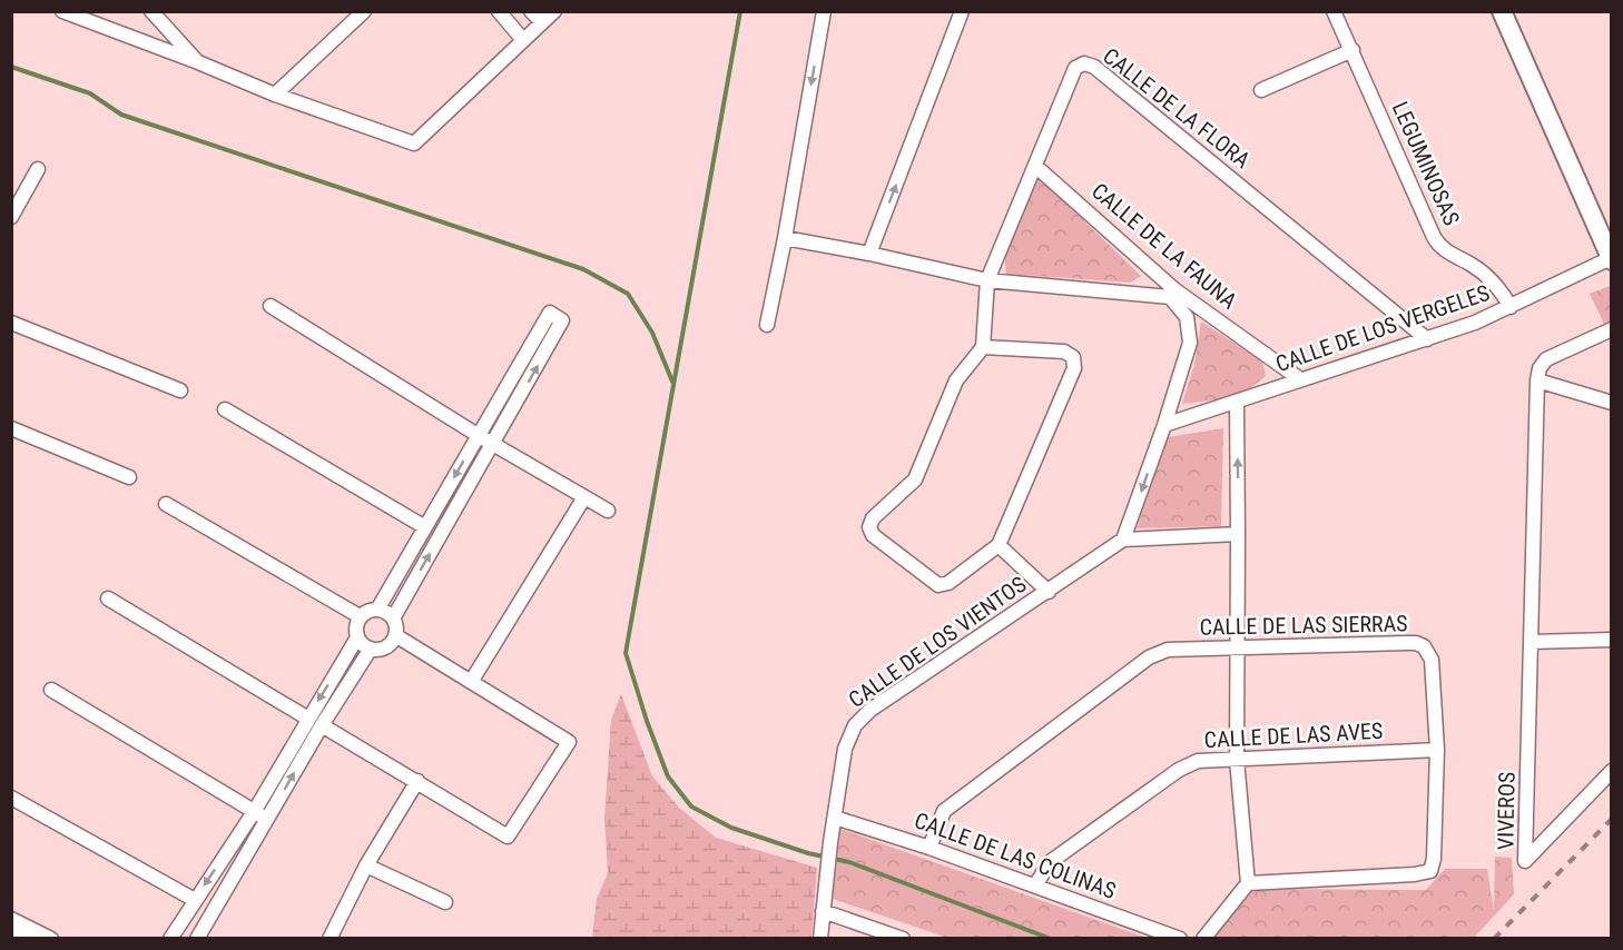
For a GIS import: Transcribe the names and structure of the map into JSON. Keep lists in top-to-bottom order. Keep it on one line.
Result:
{"streets":{"street":["CALLE DE LA FLORA","LEGUMINOSAS","CALLE DE LA FAUNA","CALLE DE LOS VERGELES","CALLE DE LAS SIERRAS","CALLE DE LOS VIENTOS","CALLE DE LAS AVES","VIVEROS","CALLE DE LAS COLINAS"]},"crossings":[["CALLE DE LA FLORA","CALLE DE LA FAUNA"],["CALLE DE LA FLORA","CALLE DE LOS VERGELES"],["LEGUMINOSAS","CALLE DE LOS VERGELES"],["CALLE DE LA FAUNA","CALLE DE LOS VERGELES"],["CALLE DE LAS SIERRAS","CALLE DE LAS AVES"],["CALLE DE LAS SIERRAS","CALLE DE LAS COLINAS"],["CALLE DE LOS VIENTOS","CALLE DE LAS COLINAS"],["CALLE DE LAS AVES","CALLE DE LAS COLINAS"]]}
